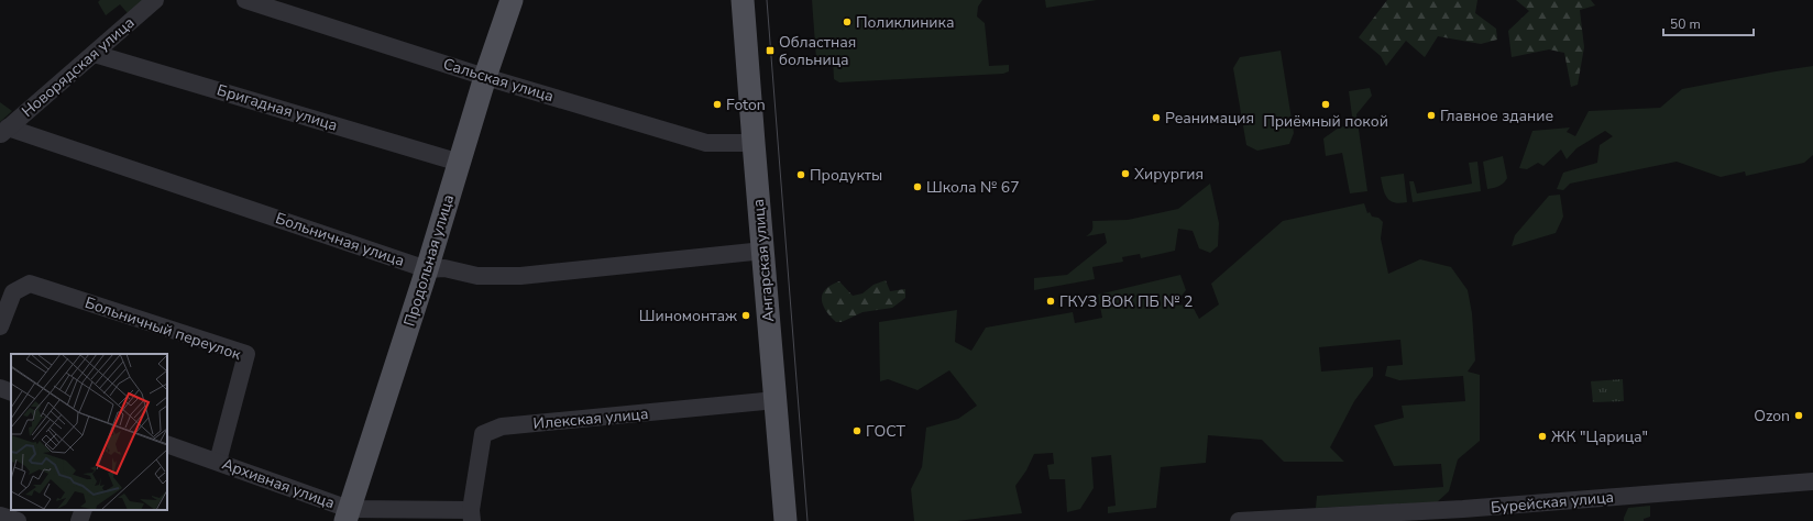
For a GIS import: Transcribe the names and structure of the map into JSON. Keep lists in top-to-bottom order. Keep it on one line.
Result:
{"streets":{"main road":["Продольная улица","Ангарская улица"],"street":["Новорядская улица","Сальская улица","Бригадная улица","Больничная улица","Больничный переулок","Илекская улица","Архивная улица","Бурейская улица"]},"crossings":[["Новорядская улица","Бригадная улица"],["Новорядская улица","Больничная улица"],["Сальская улица","Продольная улица"],["Сальская улица","Ангарская улица"],["Бригадная улица","Продольная улица"],["Больничная улица","Продольная улица"],["Больничная улица","Ангарская улица"],["Продольная улица","Архивная улица"],["Ангарская улица","Илекская улица"],["Больничный переулок","Архивная улица"],["Илекская улица","Архивная улица"]],"places":{"other":["Поликлиника","Foton","Приёмный покой","Главное здание","Реанимация","Хирургия","Продукты","Школа № 67","ГКУЗ ВОК ПБ № 2","Шиномонтаж","Ozon","ГОСТ","ЖК \"Царица\""],"transit":["Областная больница"]},"scale_bar":"50 m"}
